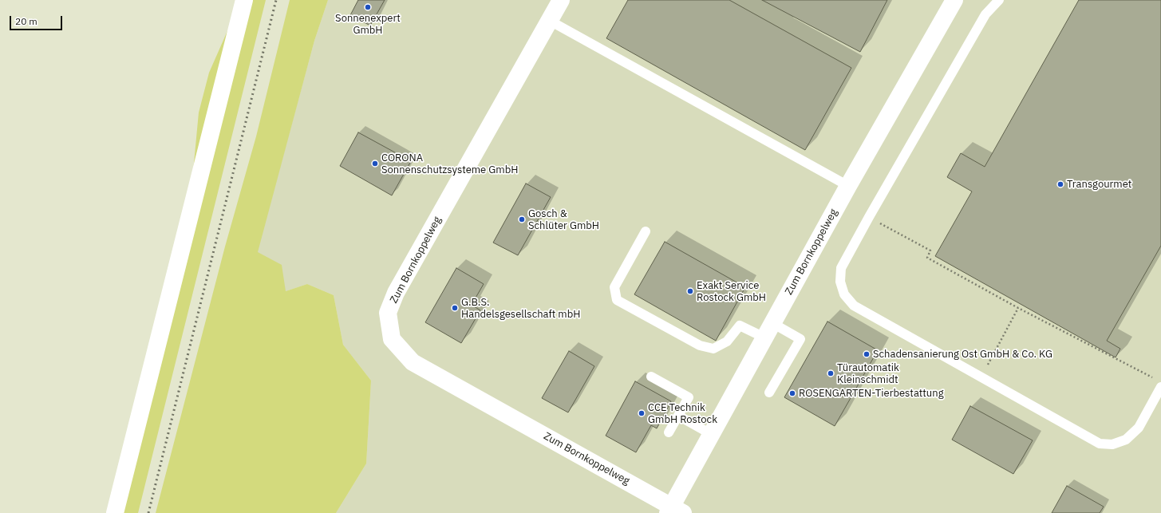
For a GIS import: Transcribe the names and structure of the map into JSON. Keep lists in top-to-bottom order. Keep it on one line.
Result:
{"streets":{"street":["Zum Bornkoppelweg"]},"places":["Sonnenexpert GmbH","CORONA Sonnenschutzsysteme GmbH","Transgourmet","Gosch & Schlüter GmbH","Exakt Service Rostock GmbH","G.B.S. Handelsgesellschaft mbH","Schadensanierung Ost GmbH & Co. KG","Türautomatik Kleinschmidt","ROSENGARTEN-Tierbestattung","CCE Technik GmbH Rostock"],"scale_bar":"20 m"}
